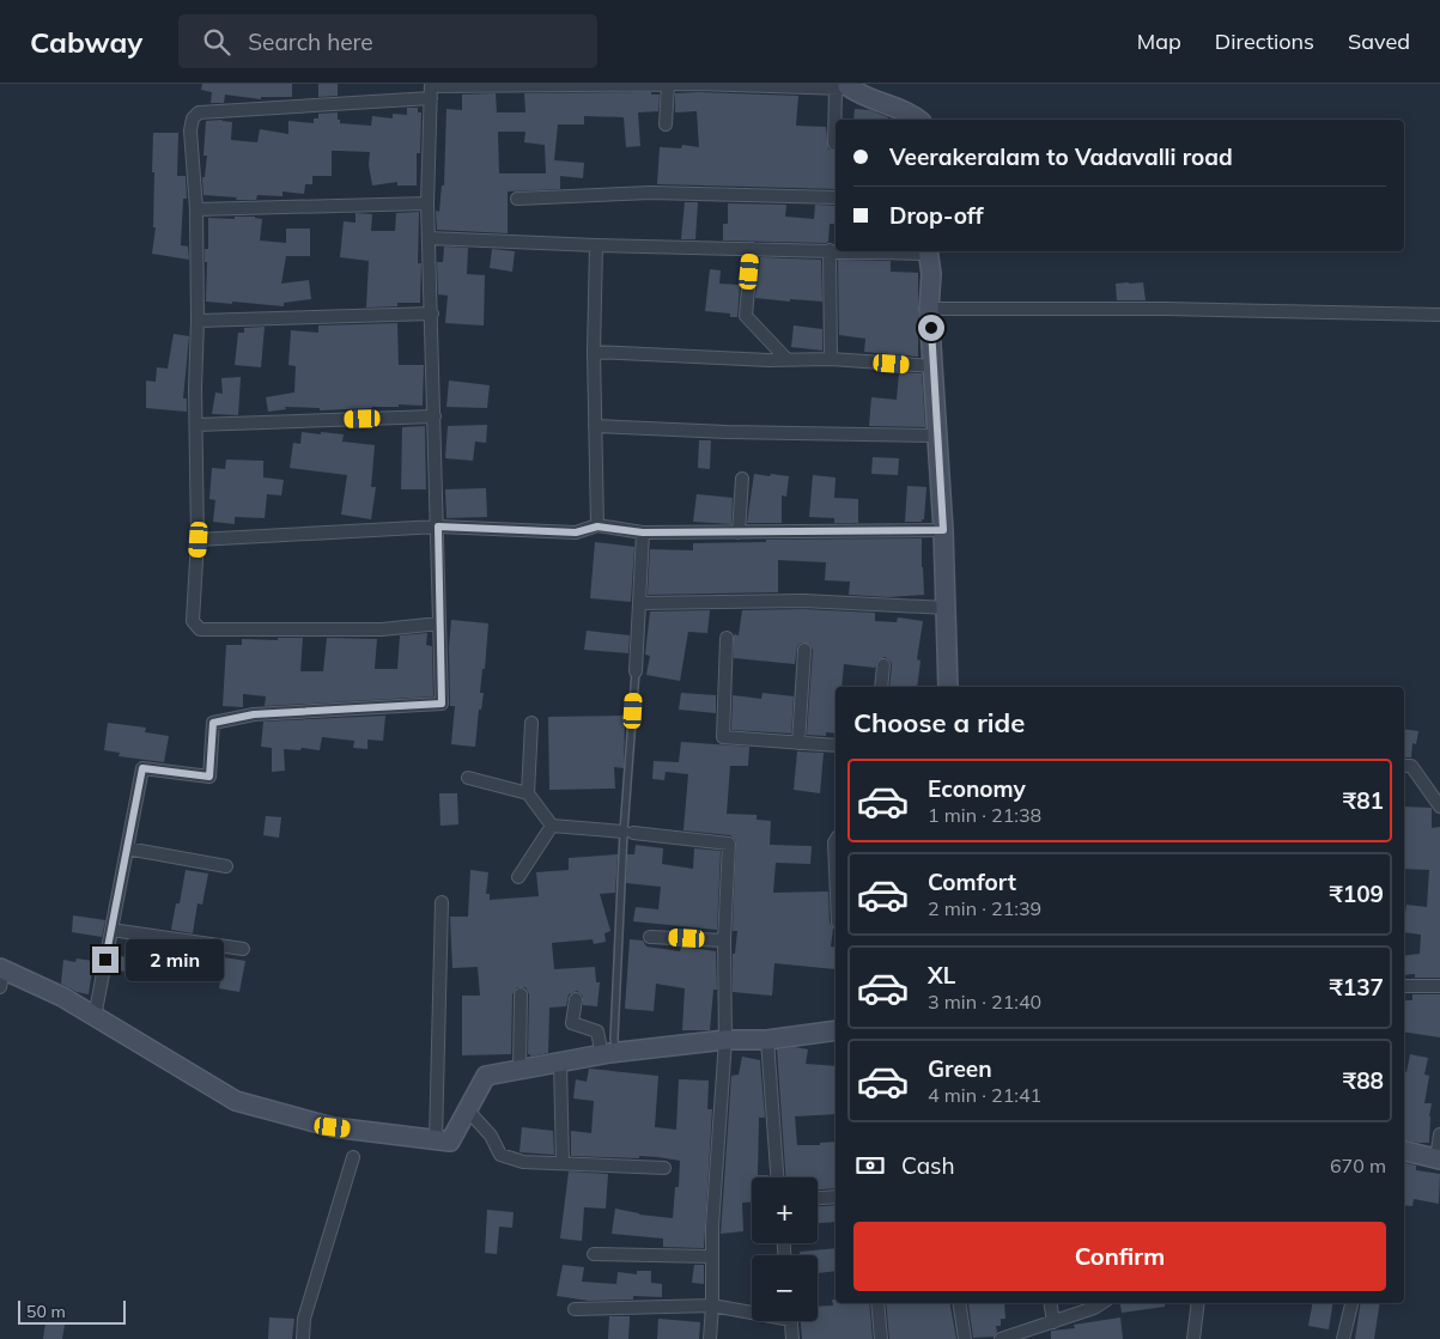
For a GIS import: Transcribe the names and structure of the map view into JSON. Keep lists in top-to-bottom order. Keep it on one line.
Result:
{"scale_bar":"50 m","page":{"header":"Cabway","search":"Search here","nav":["Map","Directions","Saved"],"banner":["Veerakeralam to Vadavalli road","Drop-off"],"heading":"Choose a ride","list":[{"name":"Economy","note":"1 min · 21:38","value":"₹81"},{"name":"Comfort","note":"2 min · 21:39","value":"₹109"},{"name":"XL","note":"3 min · 21:40","value":"₹137"},{"name":"Green","note":"4 min · 21:41","value":"₹88"}],"bubble":"2 min","pay":["Cash","670 m"],"map_buttons":["+","−"],"buttons":"Confirm","scale":"50 m"}}
